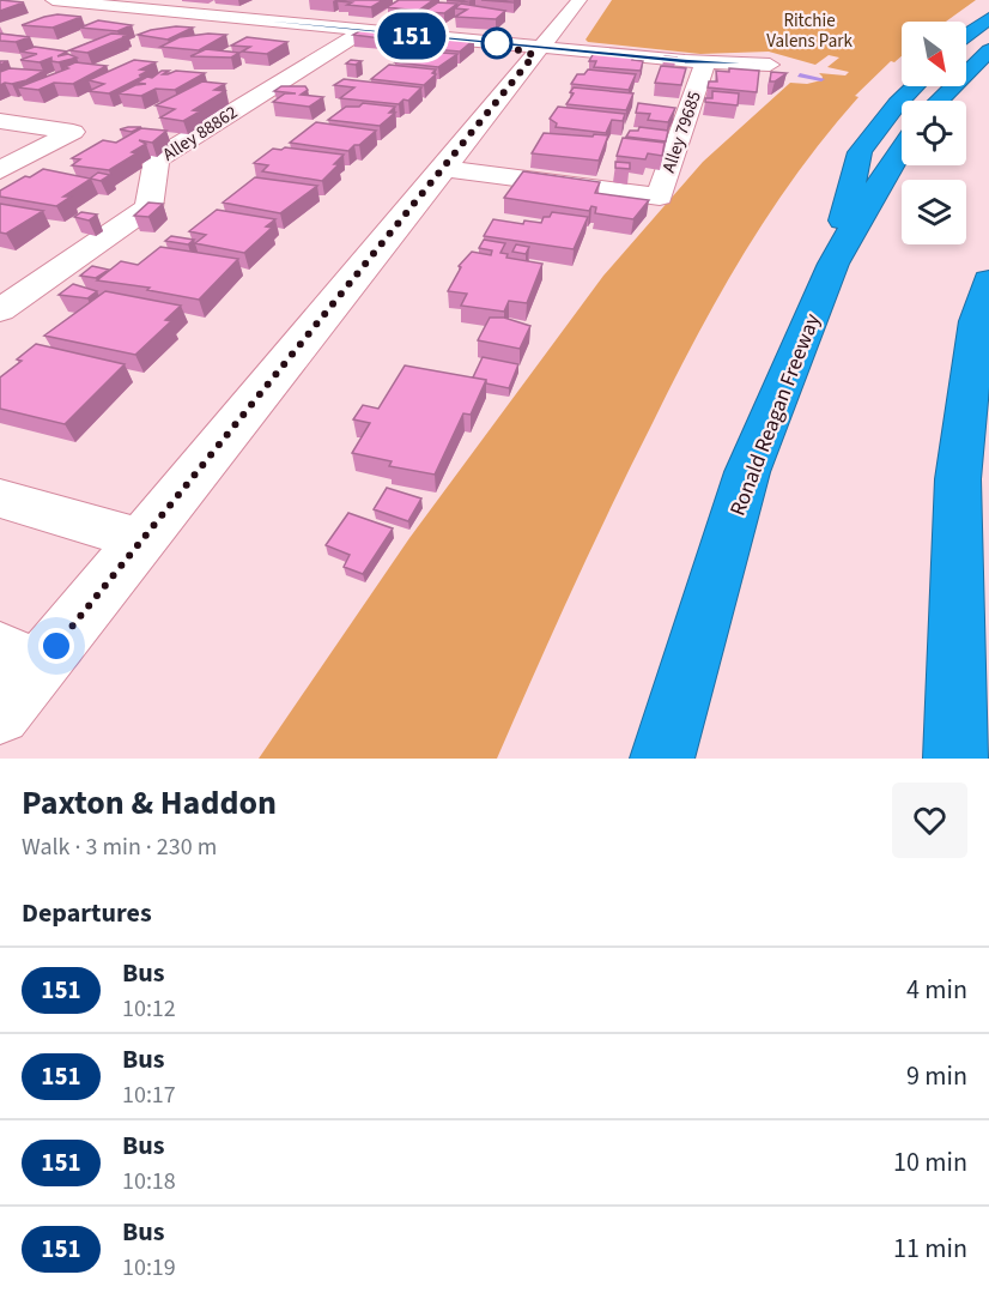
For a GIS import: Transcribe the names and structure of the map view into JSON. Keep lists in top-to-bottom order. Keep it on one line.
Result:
{"streets":{"highway":["Ronald Reagan Freeway"],"street":["Alley 79685","Alley 88862"]},"parks":["Ritchie Valens Park"],"lines":["bus line 151"],"north":"bottom right","page":{"on_map":"151","heading":[["Paxton & Haddon","Walk · 3 min · 230 m"],"Departures"],"list":[{"mark":"151","name":"Bus","note":"10:12","value":"4 min"},{"mark":"151","name":"Bus","note":"10:17","value":"9 min"},{"mark":"151","name":"Bus","note":"10:18","value":"10 min"},{"mark":"151","name":"Bus","note":"10:19","value":"11 min"}]}}
